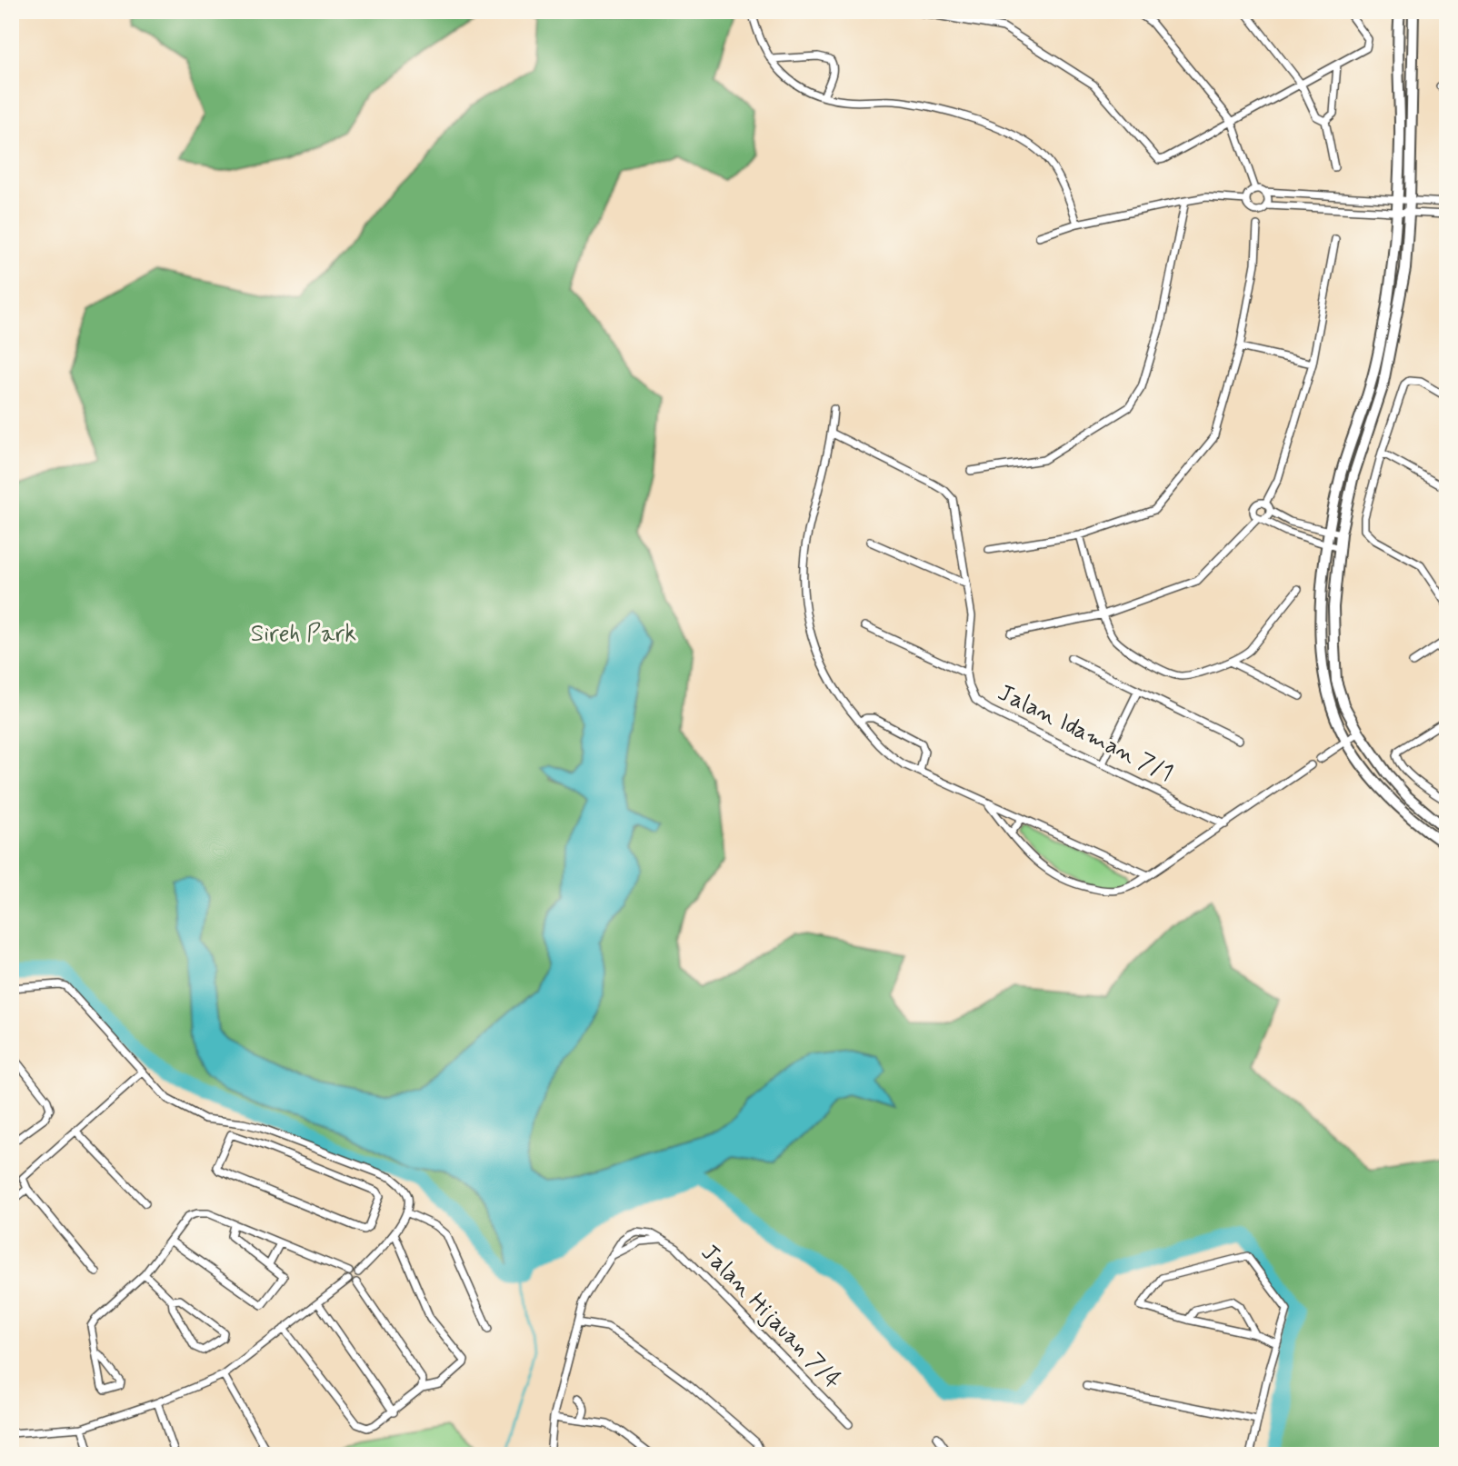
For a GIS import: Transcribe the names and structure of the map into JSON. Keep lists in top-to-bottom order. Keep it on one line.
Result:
{"streets":{"street":["Jalan Idaman 7/1","Jalan Hijauan 7/4"]},"parks":["Sireh Park"]}
